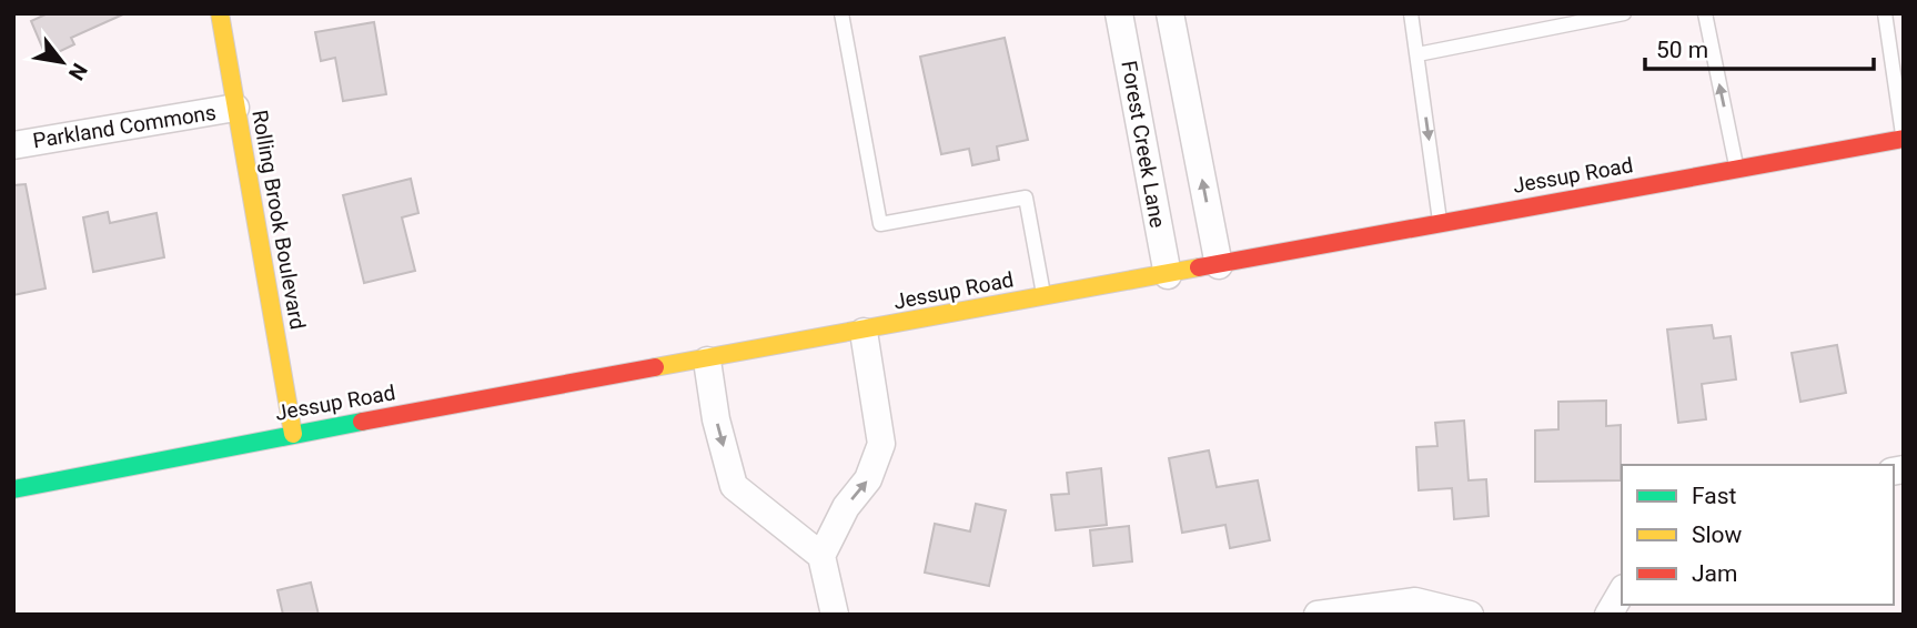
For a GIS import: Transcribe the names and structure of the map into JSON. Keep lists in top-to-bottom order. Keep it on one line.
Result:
{"streets":{"street":["Parkland Commons","Forest Creek Lane","Jessup Road","Rolling Brook Boulevard"]},"crossings":[["Parkland Commons","Rolling Brook Boulevard"],["Forest Creek Lane","Jessup Road"],["Jessup Road","Rolling Brook Boulevard"]],"legend":["Fast","Slow","Jam"],"scale_bar":"50 m","north":"bottom right"}
